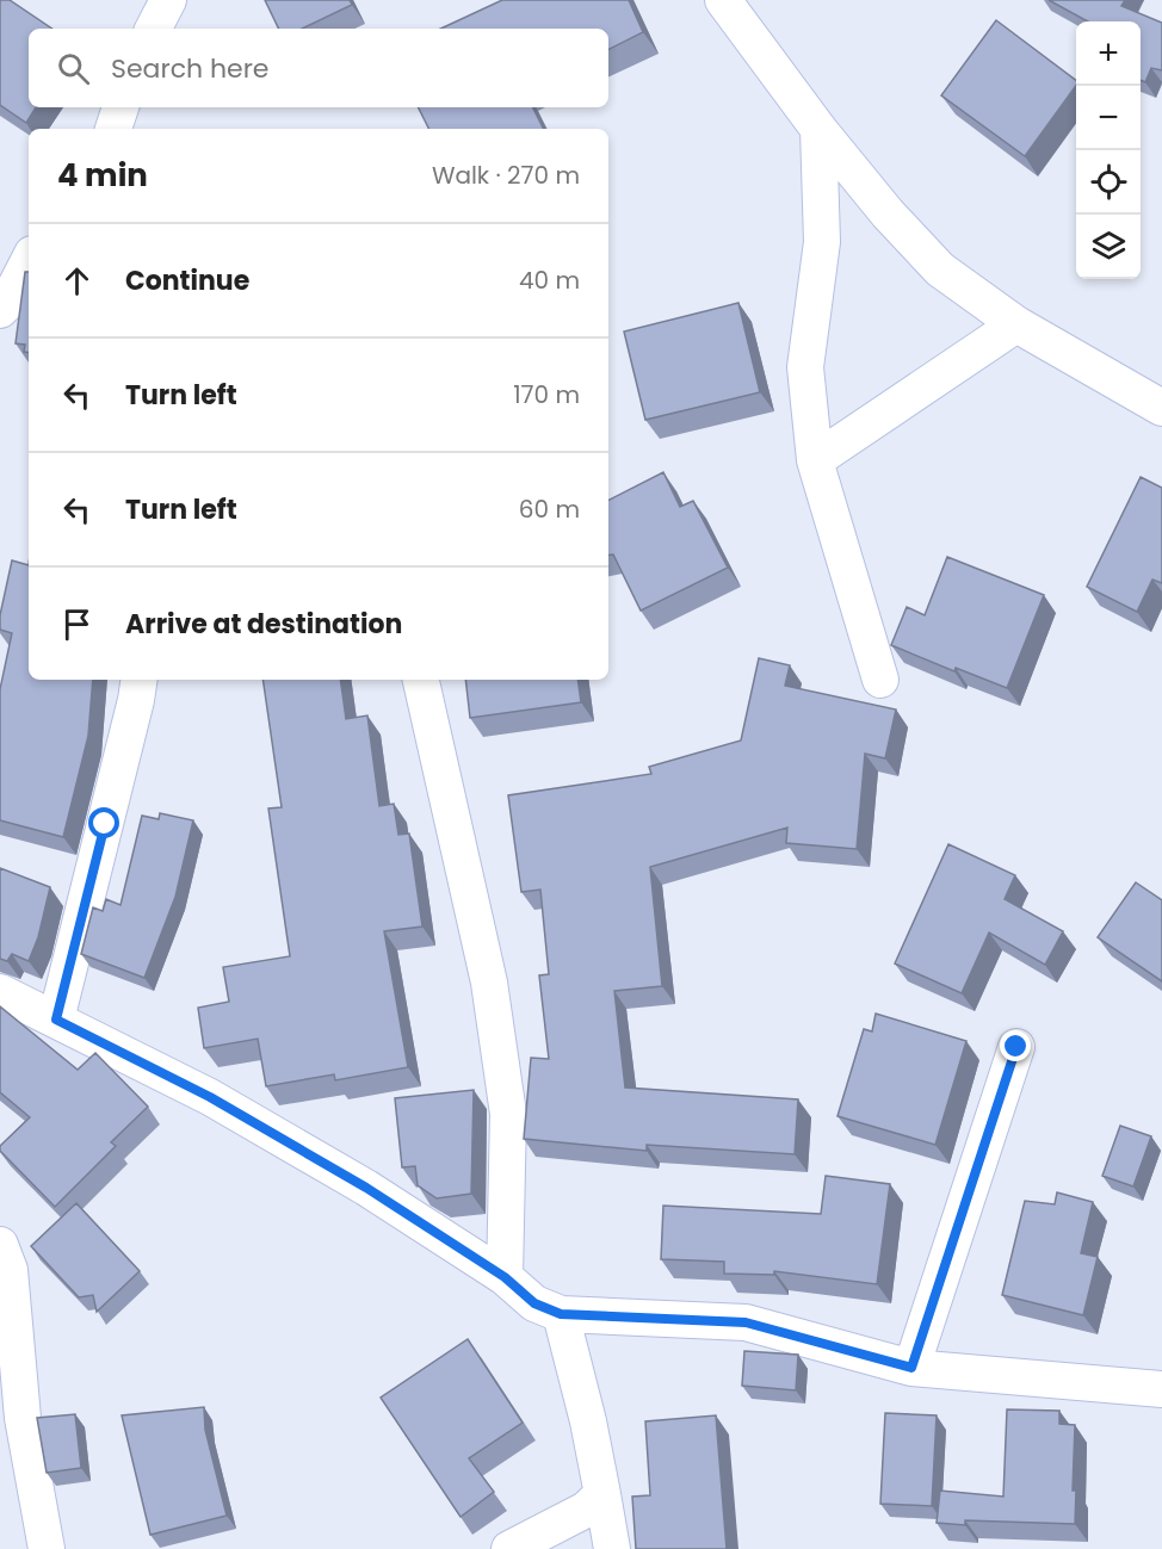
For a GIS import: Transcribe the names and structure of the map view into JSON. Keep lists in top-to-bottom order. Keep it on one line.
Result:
{"page":{"map_buttons":["+","−"],"search":"Search here","heading":["4 min","Walk · 270 m"],"list":[["Continue","40 m"],["Turn left","170 m"],["Turn left","60 m"],"Arrive at destination"]}}
